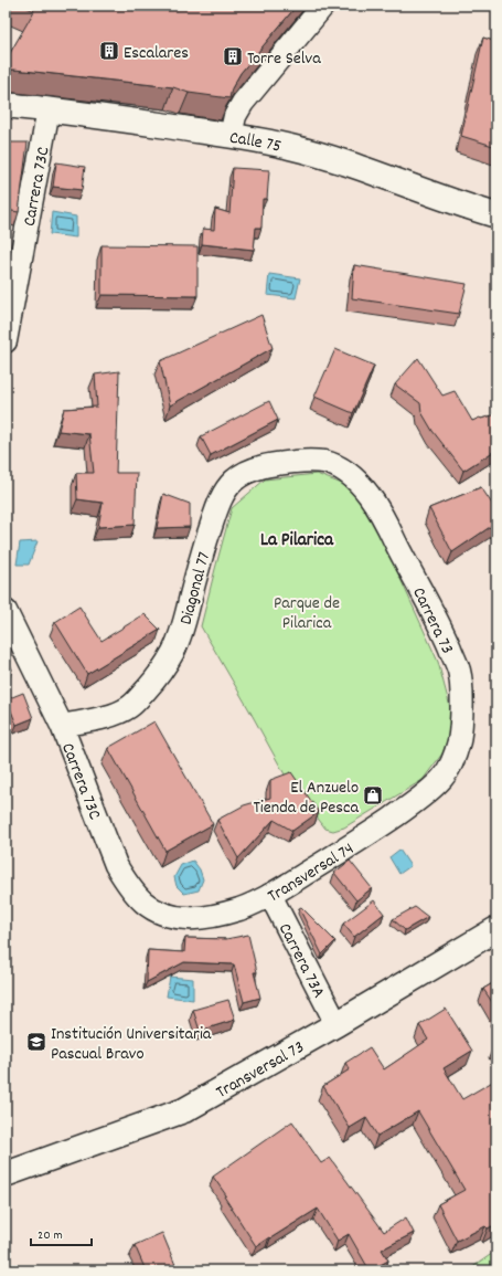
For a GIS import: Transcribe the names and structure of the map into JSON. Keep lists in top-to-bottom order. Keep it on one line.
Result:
{"streets":{"main road":["Calle 75","Transversal 73"],"street":["Carrera 73C","Diagonal 77","Carrera 73","Transversal 74","Carrera 73A"]},"crossings":[["Calle 75","Carrera 73C"],["Carrera 73C","Diagonal 77"],["Carrera 73C","Transversal 74"],["Diagonal 77","Carrera 73"],["Carrera 73","Transversal 74"],["Transversal 74","Carrera 73A"],["Carrera 73A","Transversal 73"]],"districts":["La Pilarica"],"parks":["Parque de Pilarica"],"places":{"building":["Escalares","Torre Selva"],"shop":["El Anzuelo Tienda de Pesca"],"school or university":["Institución Universitaria Pascual Bravo"]},"scale_bar":"20 m"}
